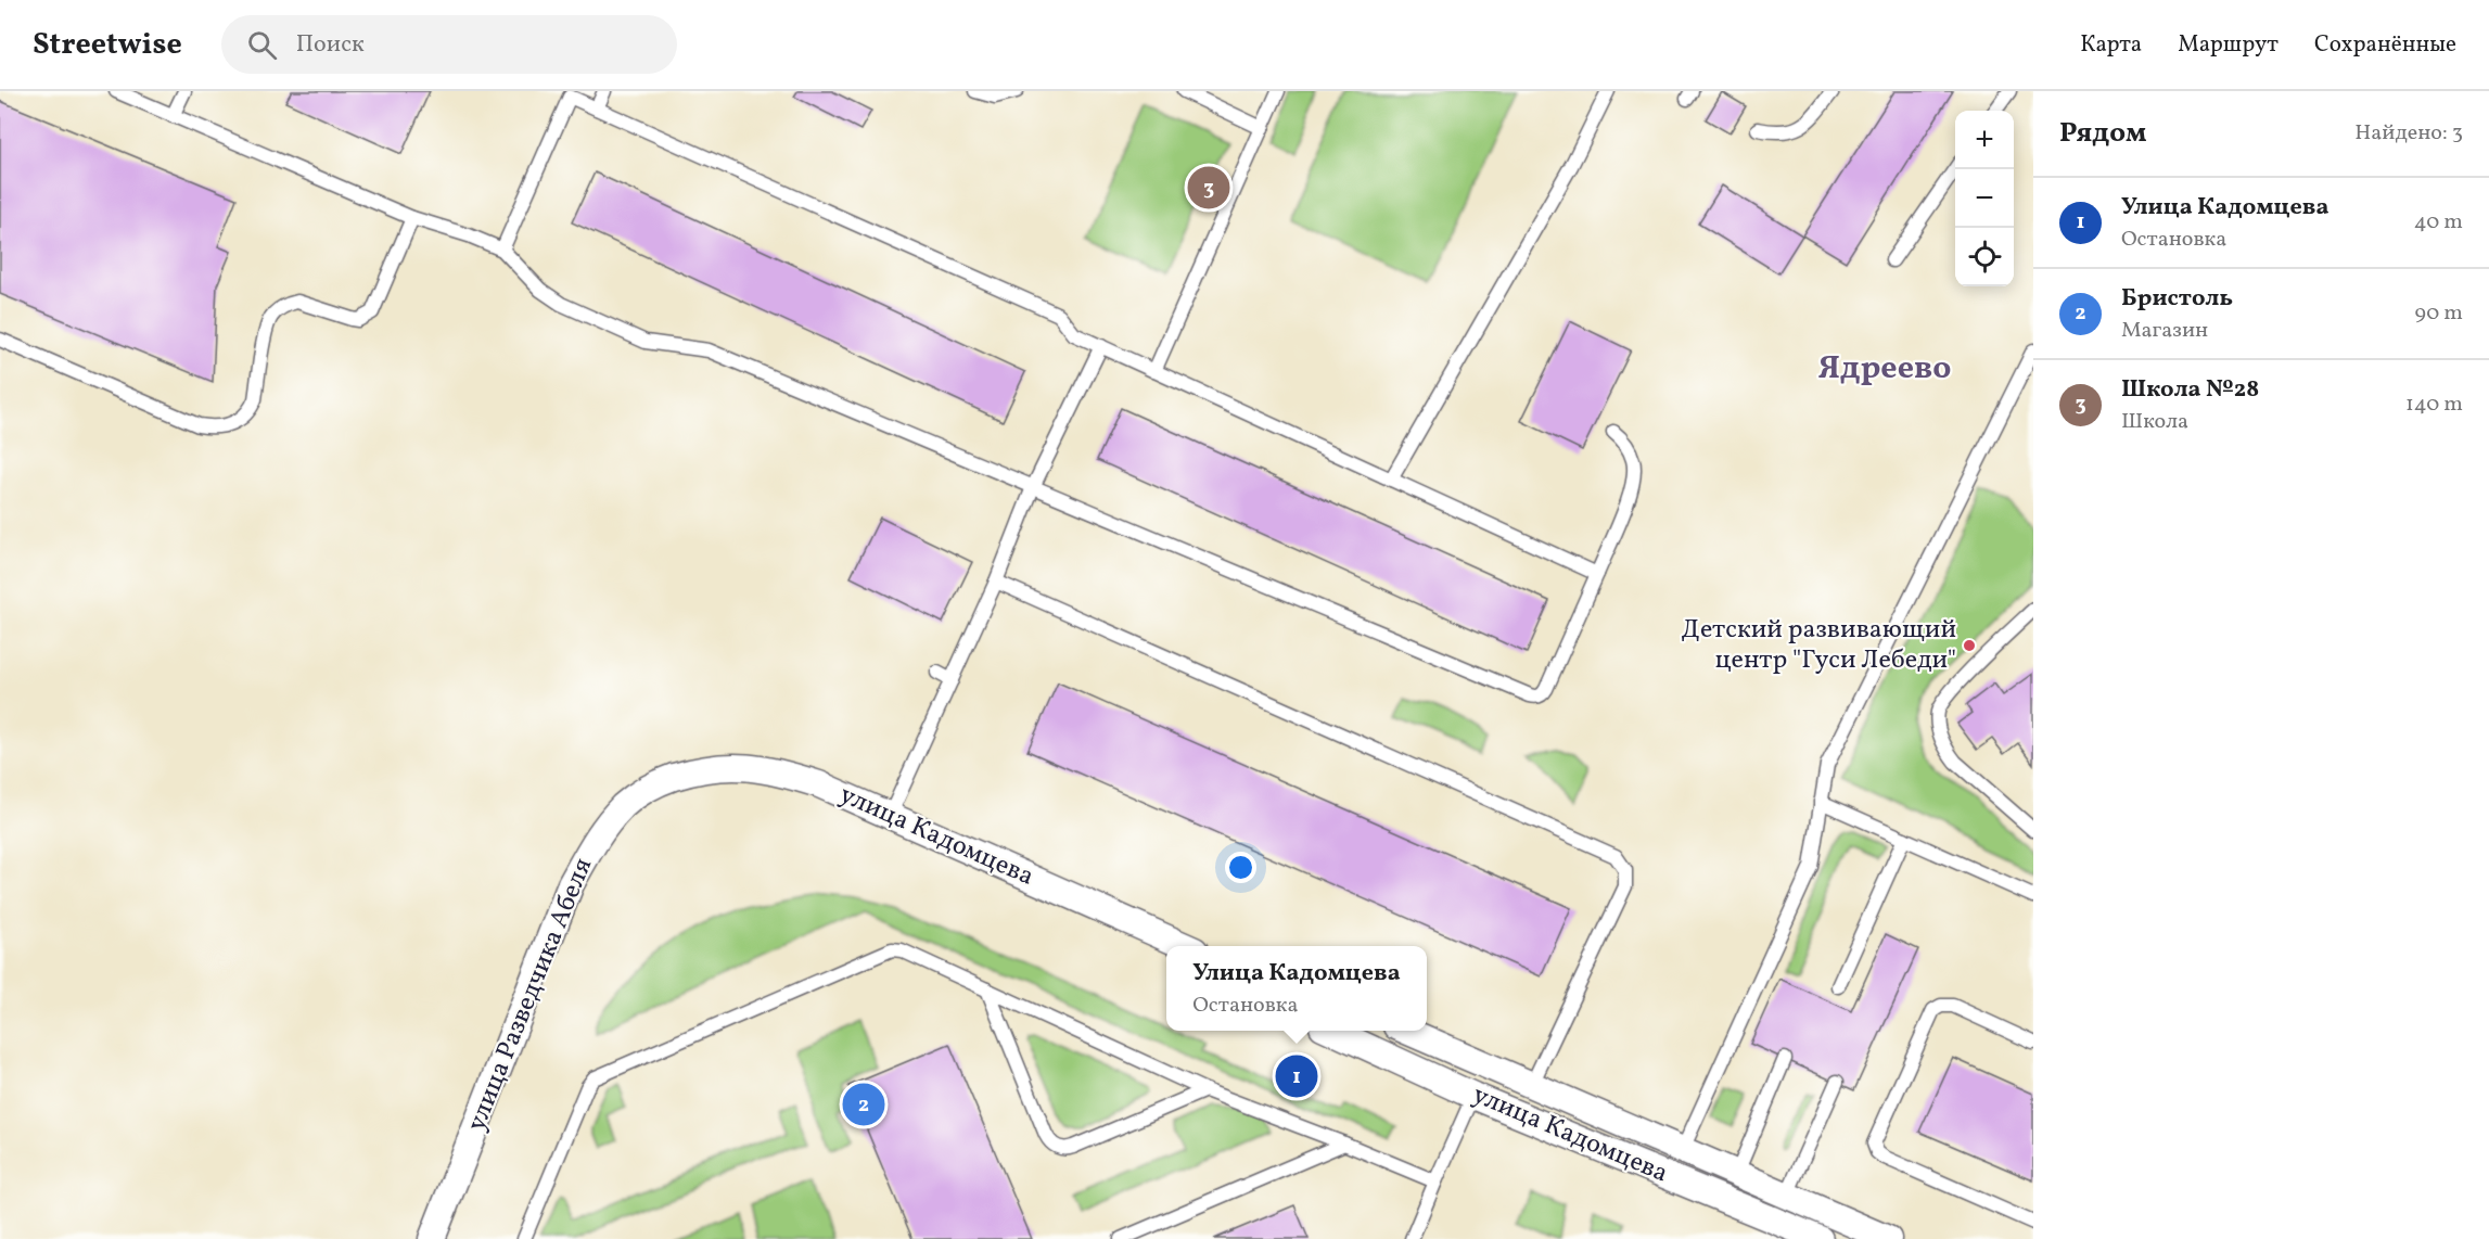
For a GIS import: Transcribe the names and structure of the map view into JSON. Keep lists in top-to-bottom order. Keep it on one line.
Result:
{"streets":{"street":["улица Кадомцева","улица Разведчика Абеля"]},"crossings":[["улица Кадомцева","улица Разведчика Абеля"]],"districts":["Ядреево"],"places":["Детский развивающий центр \"Гуси Лебеди\""],"page":{"header":"Streetwise","search":"Поиск","nav":["Карта","Маршрут","Сохранённые"],"heading":["Рядом","Найдено: 3"],"map_buttons":["+","−"],"pins":["3","1","2"],"list":[{"mark":"1","name":"Улица Кадомцева","note":"Остановка","value":"40 m"},{"mark":"2","name":"Бристоль","note":"Магазин","value":"90 m"},{"mark":"3","name":"Школа №28","note":"Школа","value":"140 m"}],"popup":["Улица Кадомцева","Остановка"]}}
